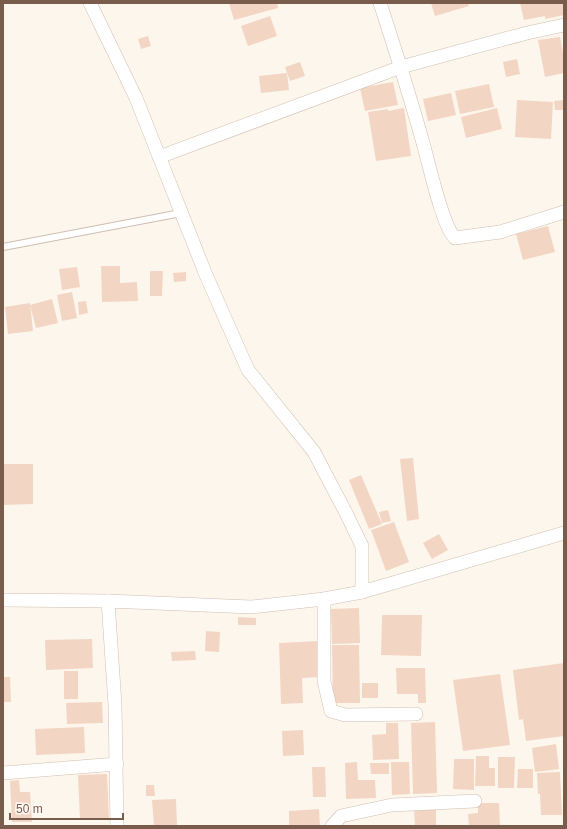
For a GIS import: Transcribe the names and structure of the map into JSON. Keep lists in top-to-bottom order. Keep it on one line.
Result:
{"scale_bar":"50 m"}
